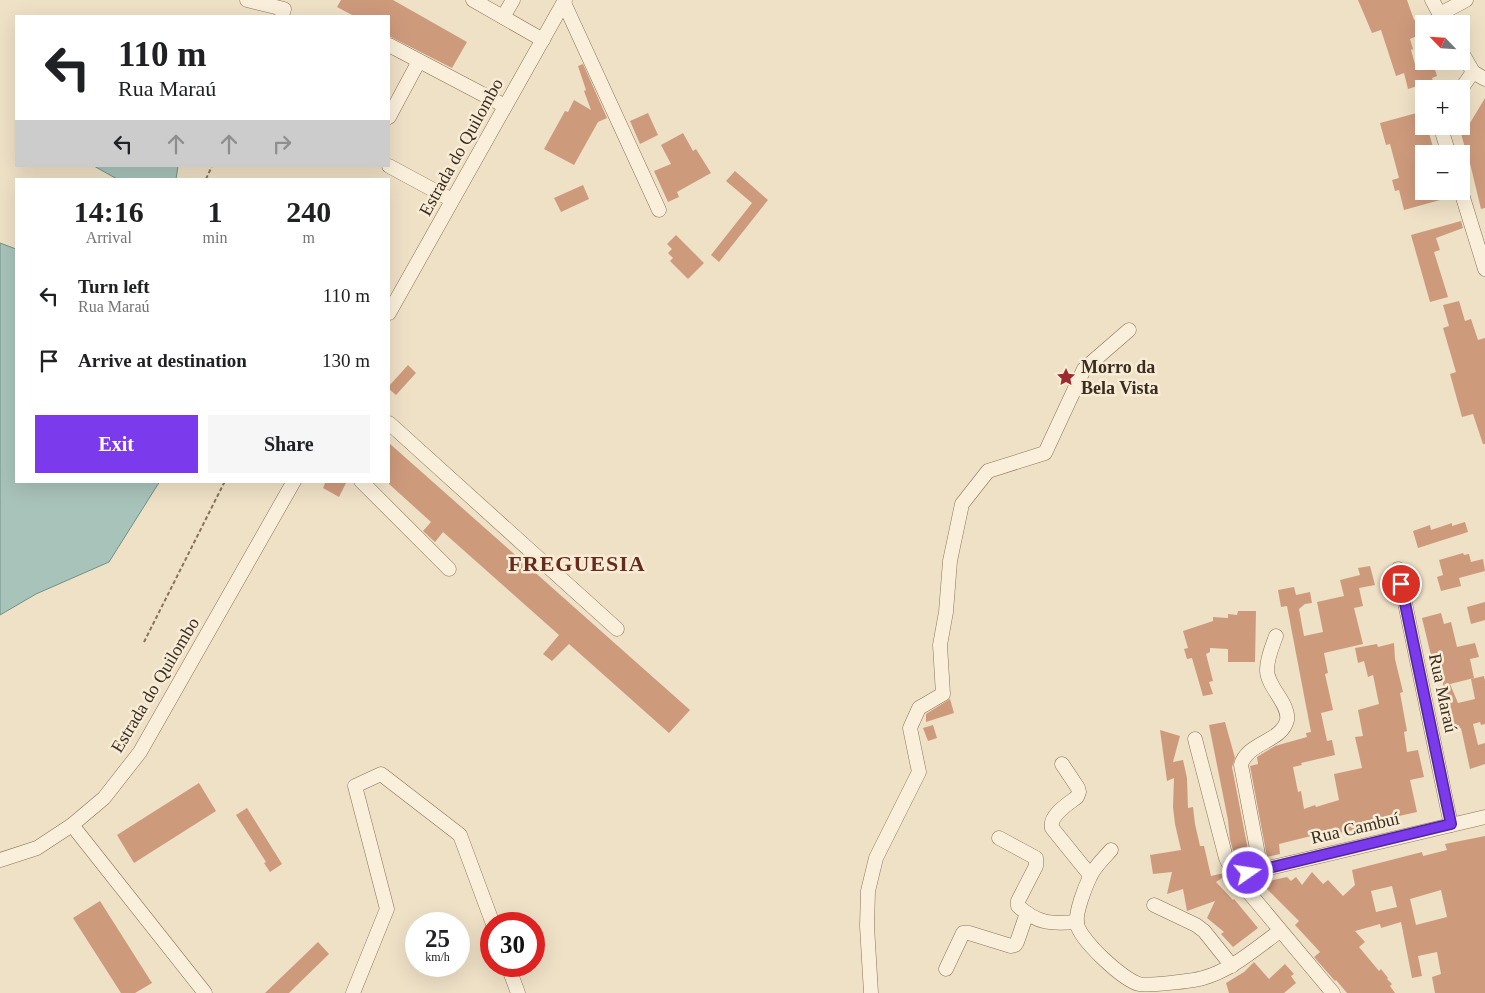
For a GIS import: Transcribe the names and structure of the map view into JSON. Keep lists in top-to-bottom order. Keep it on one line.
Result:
{"streets":{"street":["Estrada do Quilombo","Rua Maraú","Rua Cambuí"]},"crossings":[["Rua Maraú","Rua Cambuí"]],"districts":["FREGUESIA"],"places":{"place":["Morro da Bela Vista"]},"north":"top left","page":{"map_buttons":["+","−"],"turn":["110 m","Rua Maraú"],"eta":["14:16","Arrival","1","min","240","m"],"list":[{"name":"Turn left","note":"Rua Maraú","value":"110 m"},{"name":"Arrive at destination","value":"130 m"}],"buttons":["Exit","Share"],"speed":"25 km/h","limit":"30"}}
